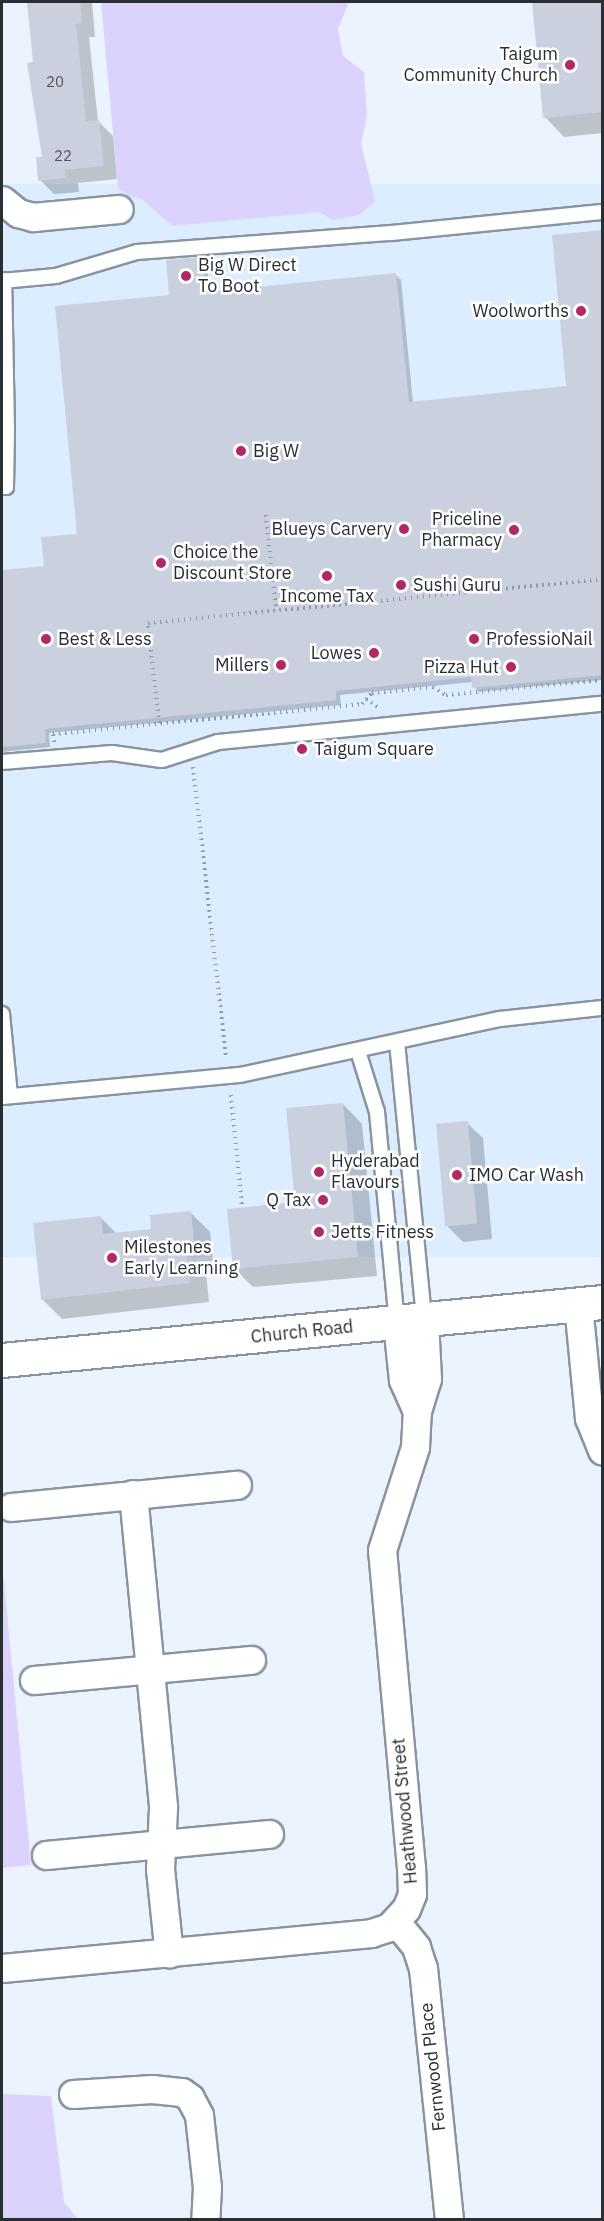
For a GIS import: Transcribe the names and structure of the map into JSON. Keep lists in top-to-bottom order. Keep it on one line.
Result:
{"streets":{"street":["Church Road","Heathwood Street","Fernwood Place"]},"crossings":[["Church Road","Heathwood Street"],["Heathwood Street","Fernwood Place"]],"places":["Taigum Community Church","Big W Direct To Boot","Woolworths","Big W","Blueys Carvery","Priceline Pharmacy","Choice the Discount Store","Income Tax","Sushi Guru","Best & Less","ProfessioNail","Lowes","Millers","Pizza Hut","Taigum Square","Hyderabad Flavours","IMO Car Wash","Q Tax","Jetts Fitness","Milestones Early Learning"],"house_numbers":["20","22"]}
